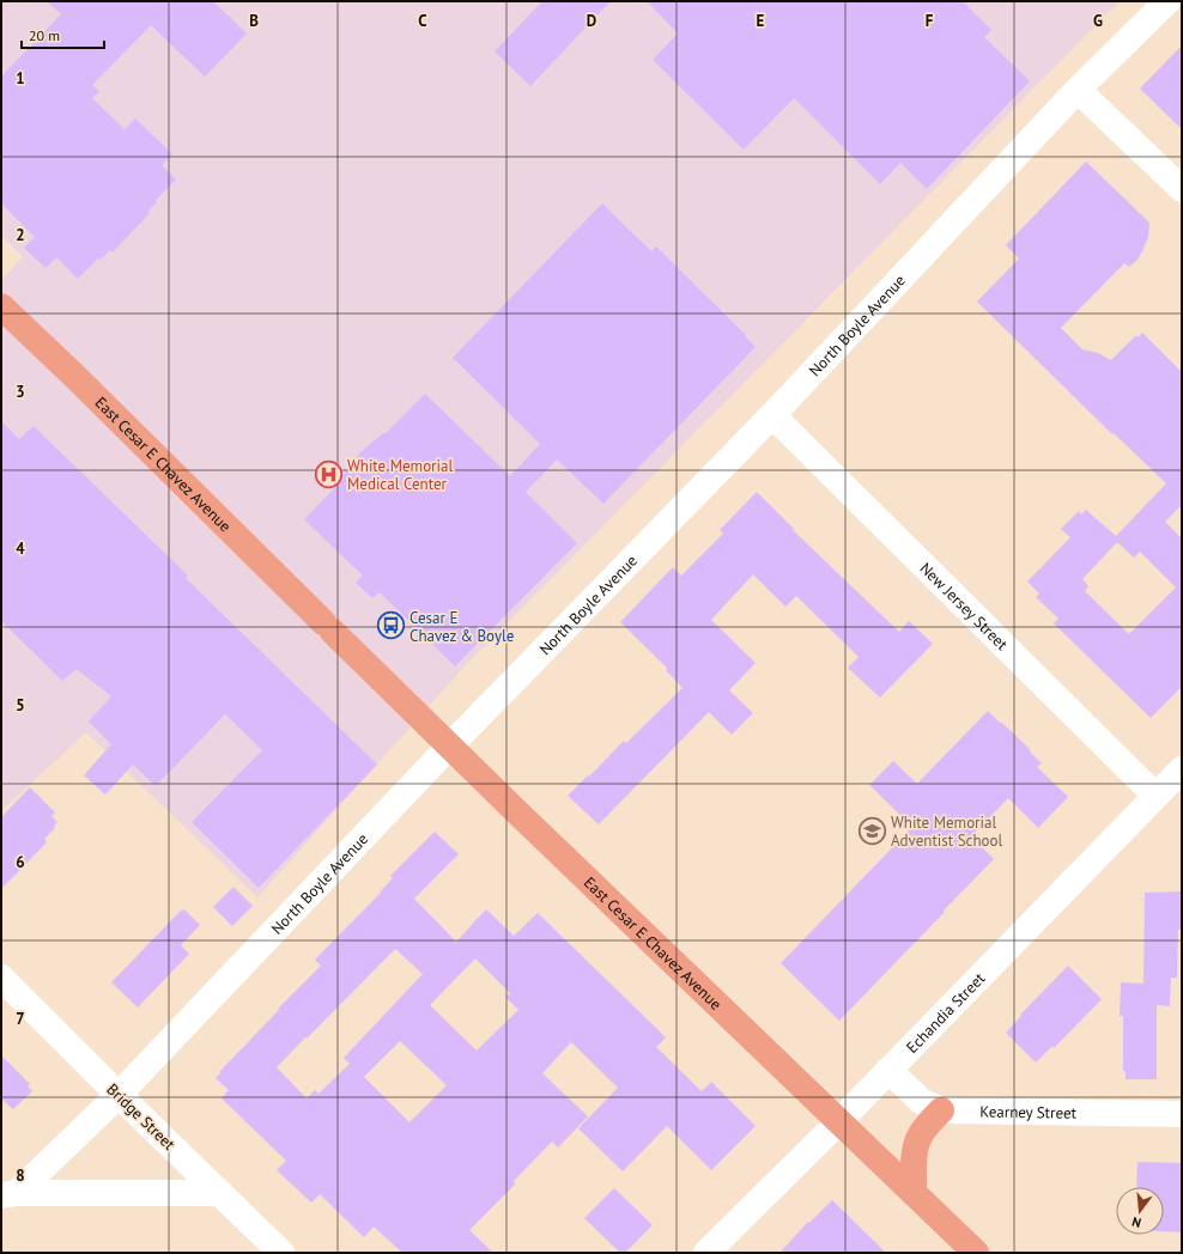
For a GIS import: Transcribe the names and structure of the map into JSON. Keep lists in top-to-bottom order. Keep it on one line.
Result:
{"streets":{"main road":["East Cesar E Chavez Avenue"],"street":["North Boyle Avenue","New Jersey Street","Echandia Street","Kearney Street","Bridge Street"]},"crossings":[["North Boyle Avenue","East Cesar E Chavez Avenue"],["North Boyle Avenue","New Jersey Street"],["North Boyle Avenue","Bridge Street"],["East Cesar E Chavez Avenue","Echandia Street"],["New Jersey Street","Echandia Street"],["Echandia Street","Kearney Street"]],"places":{"hospital":["White Memorial Medical Center"],"bus stop":["Cesar E Chavez & Boyle"],"school or university":["White Memorial Adventist School"]},"scale_bar":"20 m","north":"bottom","grid":{"columns":["B","C","D","E","F","G"],"rows":["1","2","3","4","5","6","7","8"]}}
